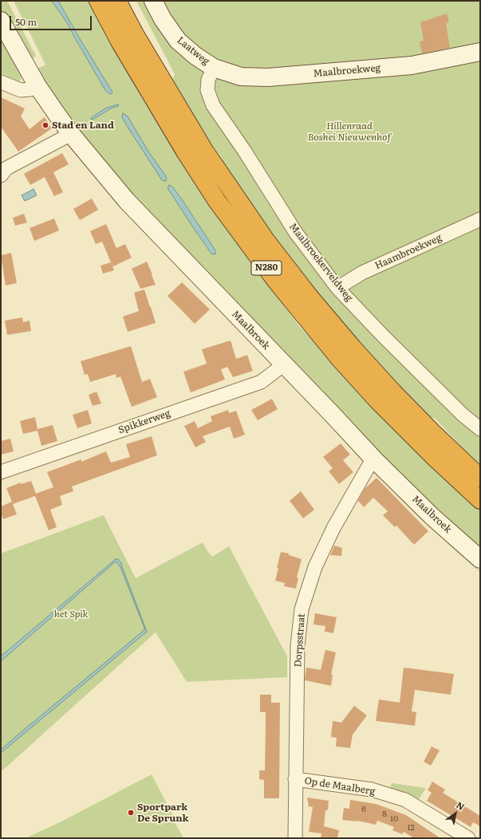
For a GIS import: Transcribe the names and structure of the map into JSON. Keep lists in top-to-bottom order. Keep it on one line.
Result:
{"streets":{"highway":["N280"],"street":["Laatweg","Maalbroekweg","Haambroekweg","Maalbroekerveldweg","Maalbroek","Spikkerweg","Dorpsstraat","Op de Maalberg"]},"crossings":[["Laatweg","Maalbroekweg"],["Laatweg","Maalbroekerveldweg"],["Maalbroekweg","Maalbroekerveldweg"],["Haambroekweg","Maalbroekerveldweg"],["Maalbroek","Spikkerweg"],["Maalbroek","Dorpsstraat"],["Dorpsstraat","Op de Maalberg"]],"parks":["Hillenraad Boshei Nieuwenhof","het Spik"],"places":["Stad en Land","Sportpark De Sprunk"],"house_numbers":["6","8","10","12"],"scale_bar":"50 m","north":"top right"}
